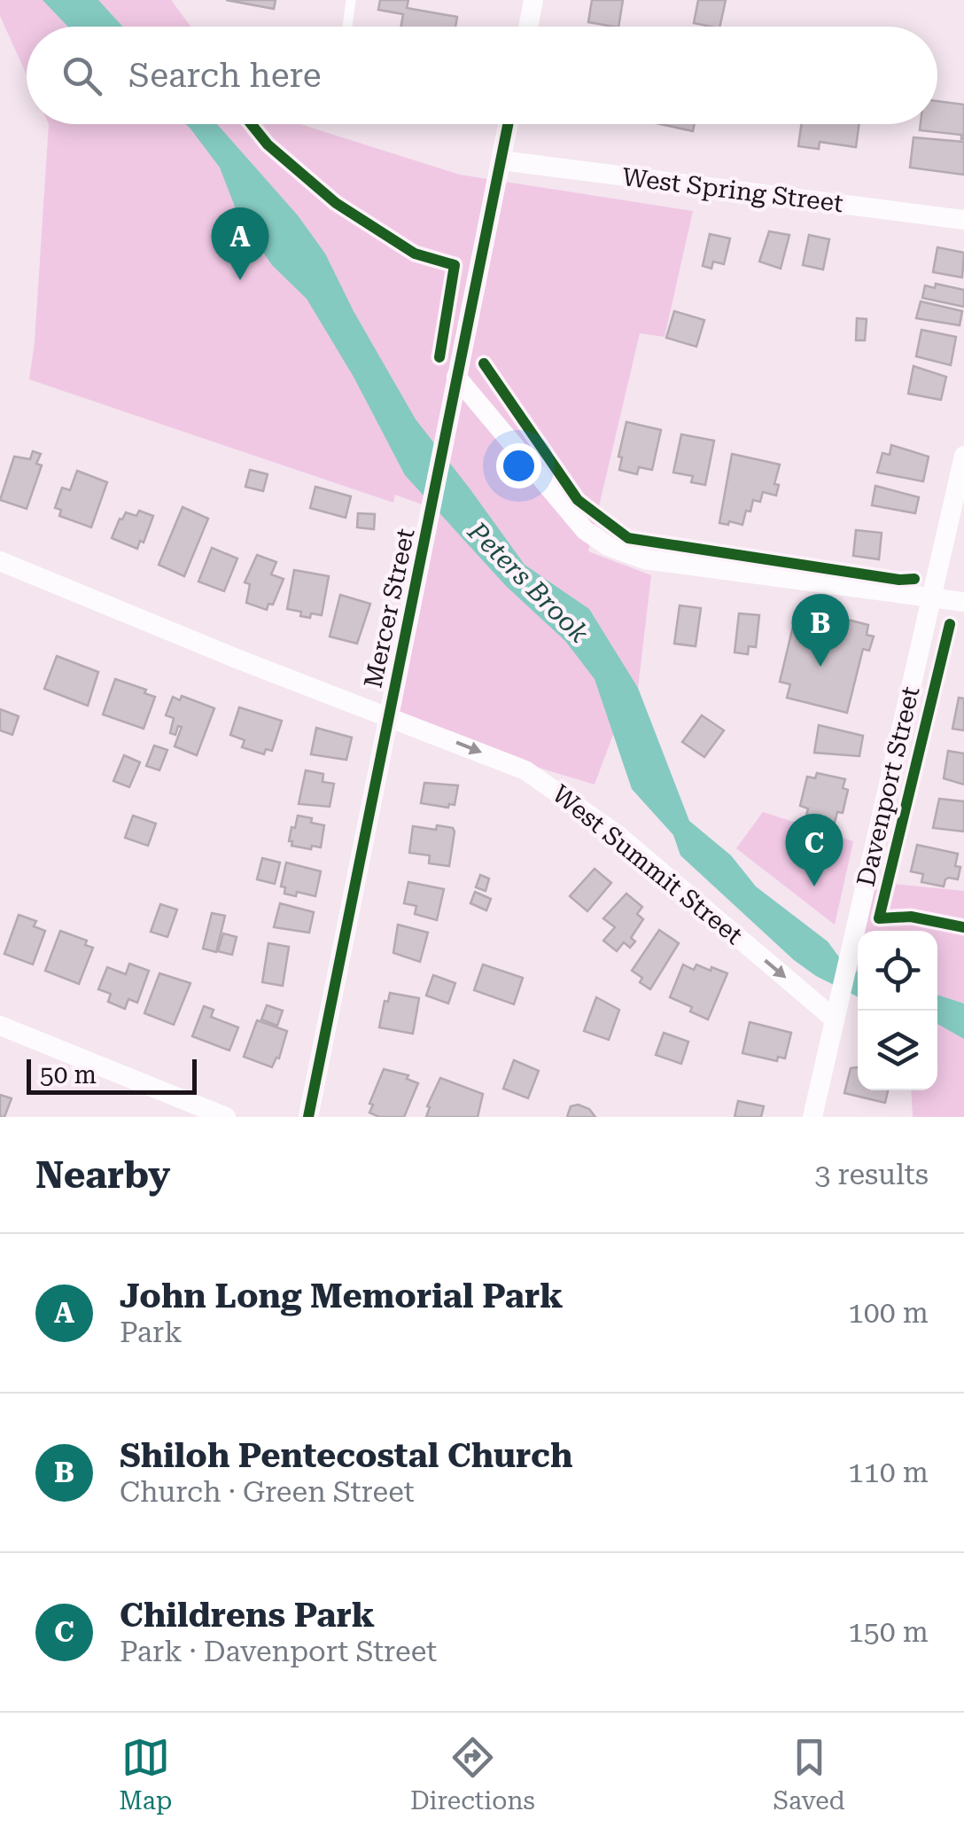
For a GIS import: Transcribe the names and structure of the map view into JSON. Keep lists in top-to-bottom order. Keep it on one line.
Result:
{"streets":{"street":["West Spring Street","Mercer Street","Davenport Street","West Summit Street"]},"crossings":[["West Spring Street","Mercer Street"],["Mercer Street","West Summit Street"],["Davenport Street","West Summit Street"]],"one_way":["West Summit Street"],"water":["Peters Brook"],"scale_bar":"50 m","page":{"search":"Search here","pins":["A","B","C"],"scale":"50 m","heading":["Nearby","3 results"],"list":[{"mark":"A","name":"John Long Memorial Park","note":"Park","value":"100 m"},{"mark":"B","name":"Shiloh Pentecostal Church","note":"Church · Green Street","value":"110 m"},{"mark":"C","name":"Childrens Park","note":"Park · Davenport Street","value":"150 m"}],"nav":["Map","Directions","Saved"]}}
